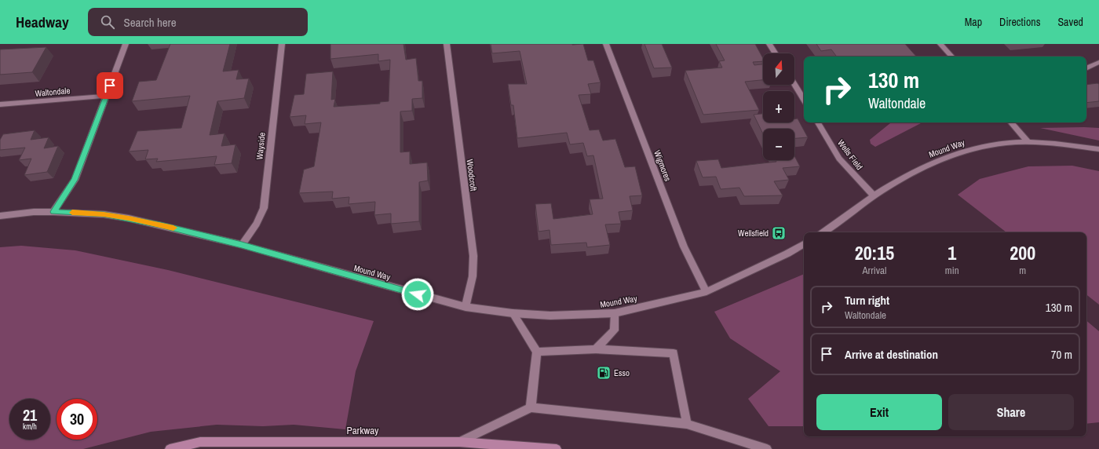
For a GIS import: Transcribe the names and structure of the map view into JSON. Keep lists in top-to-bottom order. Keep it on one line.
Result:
{"streets":{"main road":["Parkway"],"street":["Waltondale","Wayside","Mound Way","Wells Field","Wigmores","Woodcroft"]},"crossings":[["Wayside","Mound Way"],["Mound Way","Wells Field"],["Mound Way","Wigmores"],["Mound Way","Woodcroft"]],"places":{"bus stop":["Wellsfield"],"fuel station":["Esso"]},"north":"top","page":{"header":"Headway","search":"Search here","nav":["Map","Directions","Saved"],"map_buttons":["+","−"],"turn":["130 m","Waltondale"],"eta":["20:15","Arrival","1","min","200","m"],"list":[{"name":"Turn right","note":"Waltondale","value":"130 m"},{"name":"Arrive at destination","value":"70 m"}],"buttons":["Exit","Share"],"speed":"21 km/h","limit":"30"}}
